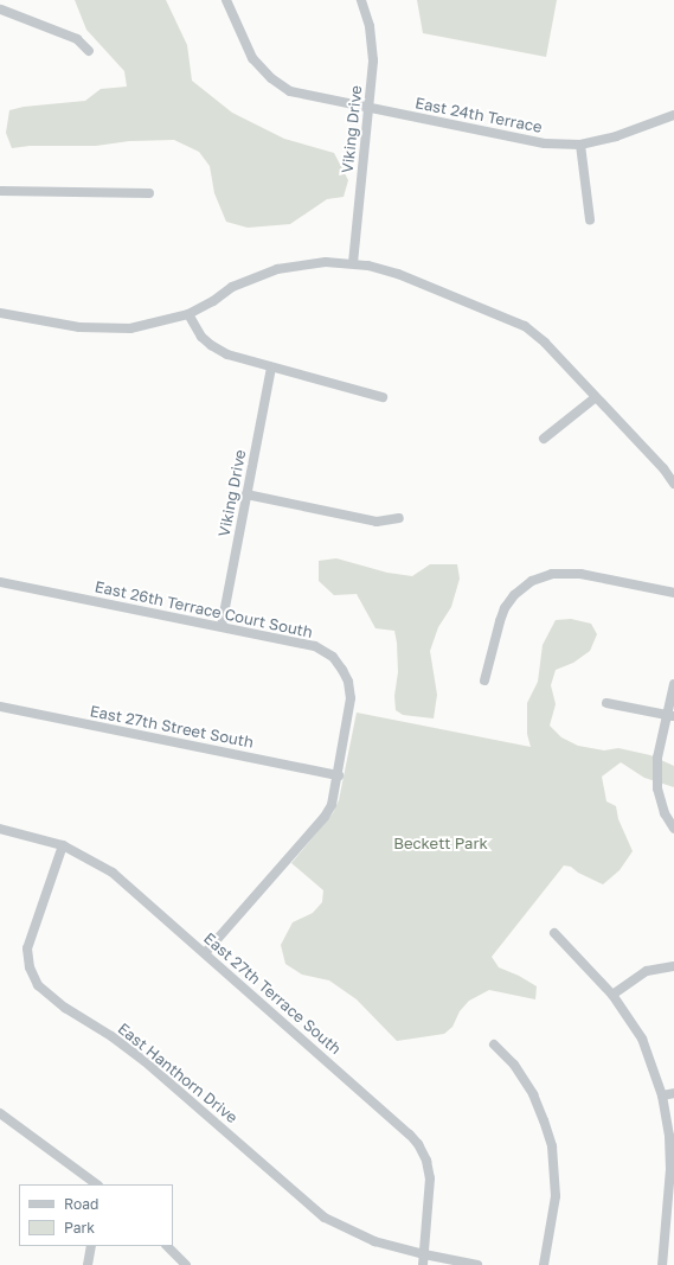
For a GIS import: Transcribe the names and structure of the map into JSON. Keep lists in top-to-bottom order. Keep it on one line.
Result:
{"streets":{"street":["East 24th Terrace","Viking Drive","East 26th Terrace Court South","East 27th Street South","East 27th Terrace South","East Hanthorn Drive"]},"crossings":[["East 24th Terrace","Viking Drive"],["Viking Drive","East 26th Terrace Court South"],["East 26th Terrace Court South","East 27th Street South"],["East 26th Terrace Court South","East 27th Terrace South"],["East 27th Terrace South","East Hanthorn Drive"]],"parks":["Beckett Park"],"legend":["Road","Park"]}
